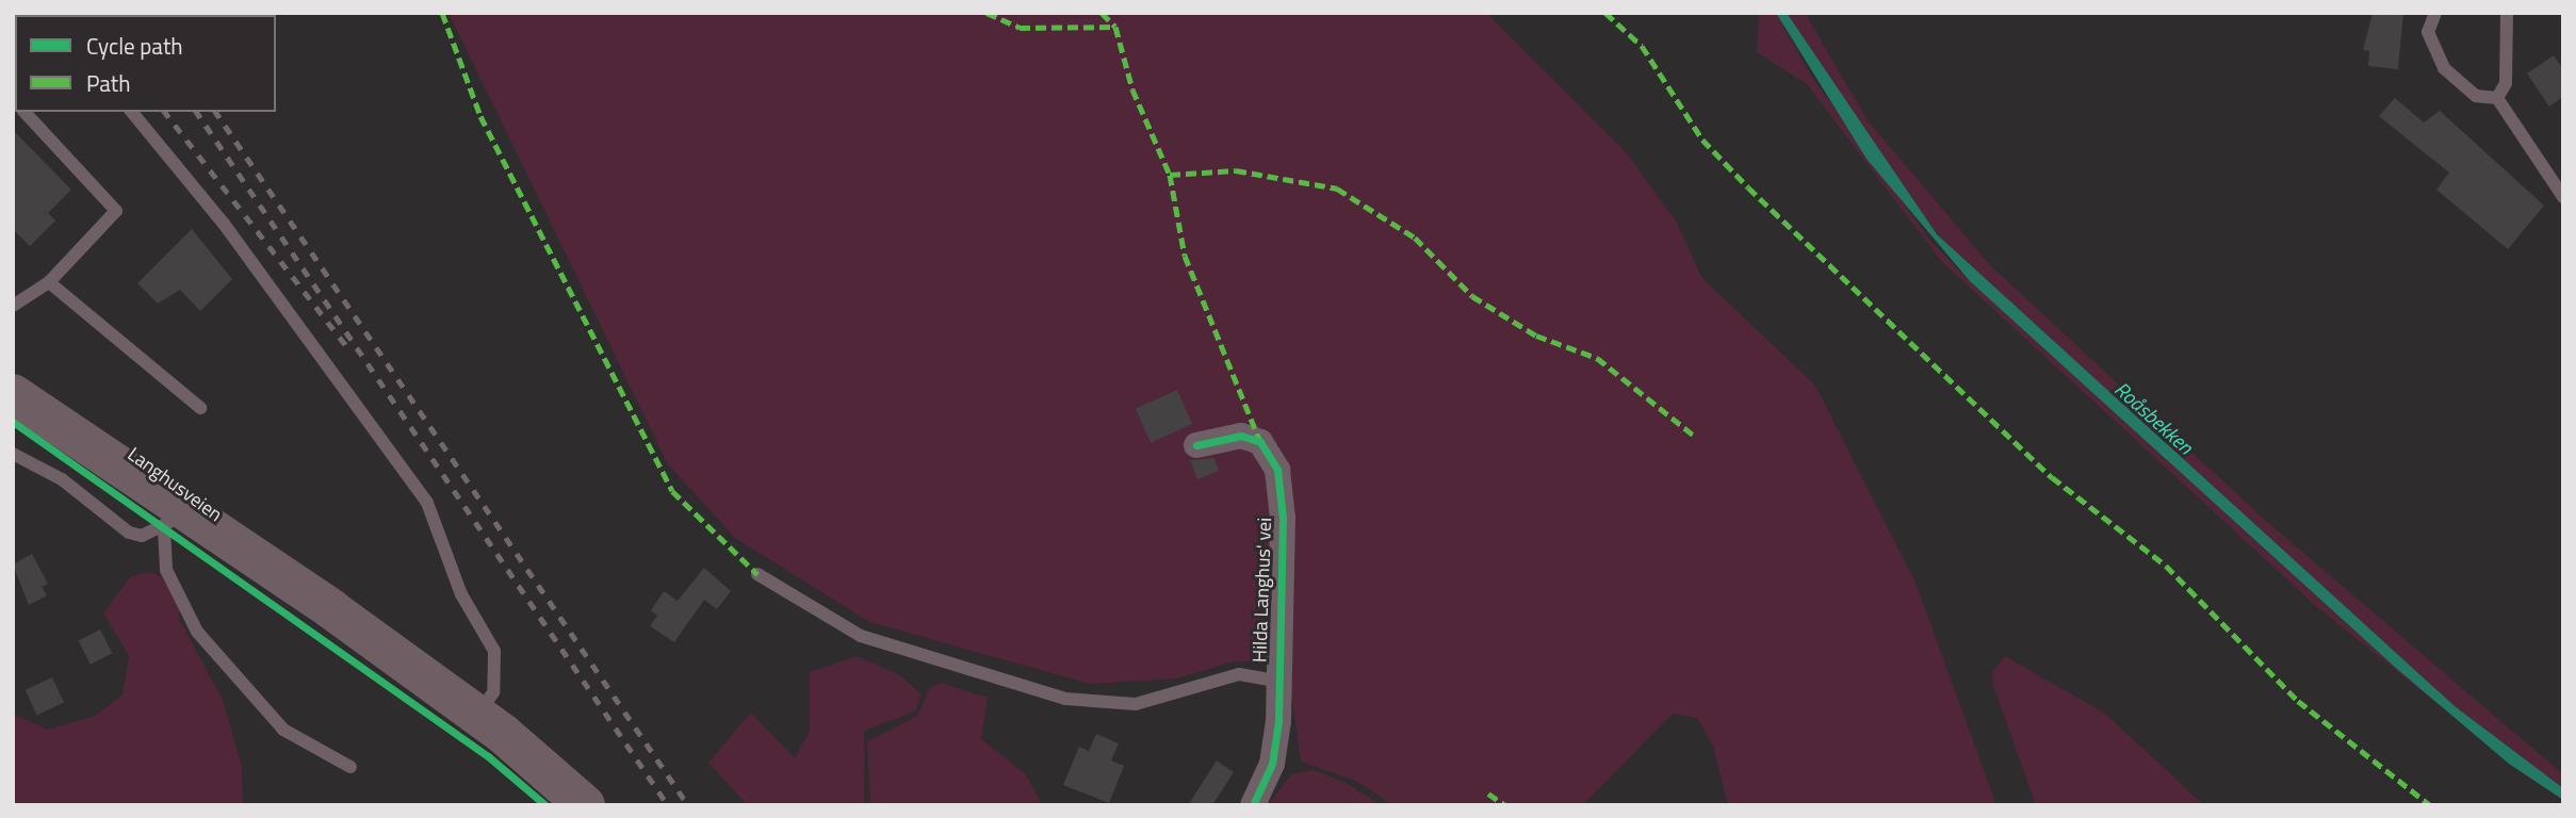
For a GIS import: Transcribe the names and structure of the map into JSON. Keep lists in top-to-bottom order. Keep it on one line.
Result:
{"streets":{"main road":["Langhusveien"],"street":["Hilda Langhus' vei"]},"water":["Roåsbekken"],"legend":["Cycle path","Path"]}
